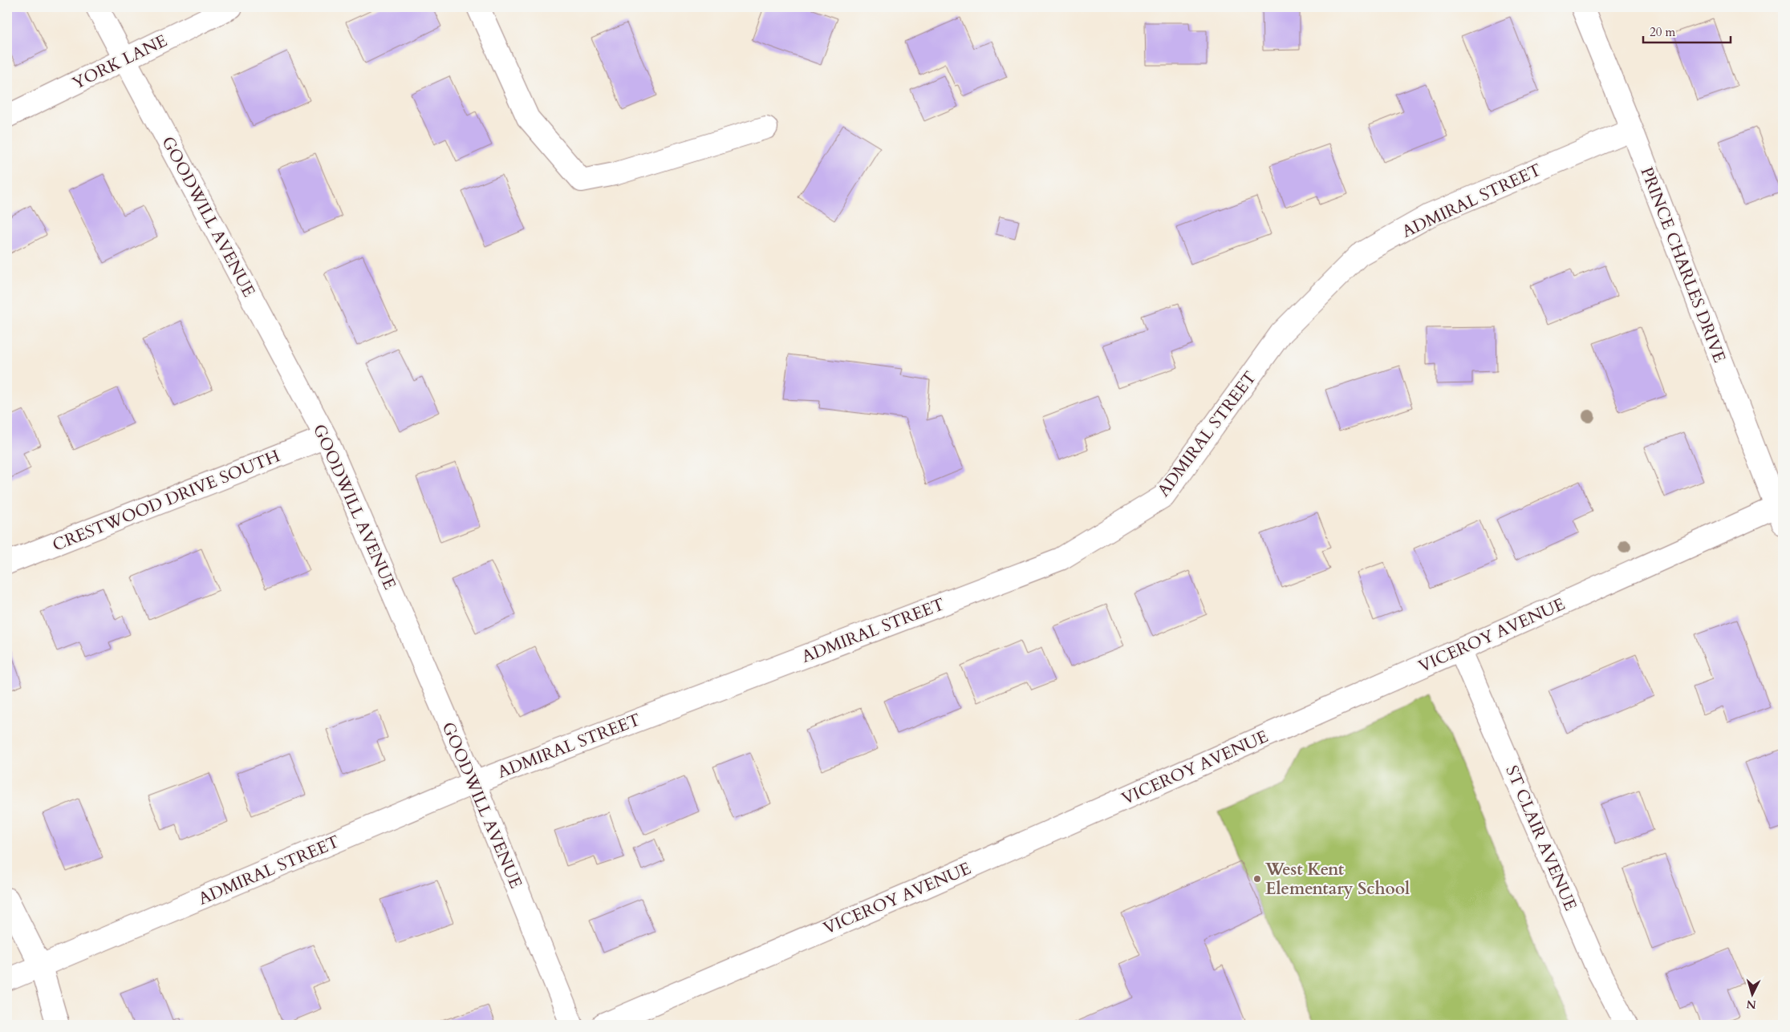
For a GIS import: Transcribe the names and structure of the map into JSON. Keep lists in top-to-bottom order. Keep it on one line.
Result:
{"streets":{"street":["YORK LANE","ADMIRAL STREET","GOODWILL AVENUE","PRINCE CHARLES DRIVE","CRESTWOOD DRIVE SOUTH","VICEROY AVENUE","ST CLAIR AVENUE"]},"crossings":[["YORK LANE","GOODWILL AVENUE"],["ADMIRAL STREET","GOODWILL AVENUE"],["ADMIRAL STREET","PRINCE CHARLES DRIVE"],["GOODWILL AVENUE","CRESTWOOD DRIVE SOUTH"],["PRINCE CHARLES DRIVE","VICEROY AVENUE"],["VICEROY AVENUE","ST CLAIR AVENUE"]],"places":["West Kent Elementary School"],"scale_bar":"20 m","north":"bottom"}
